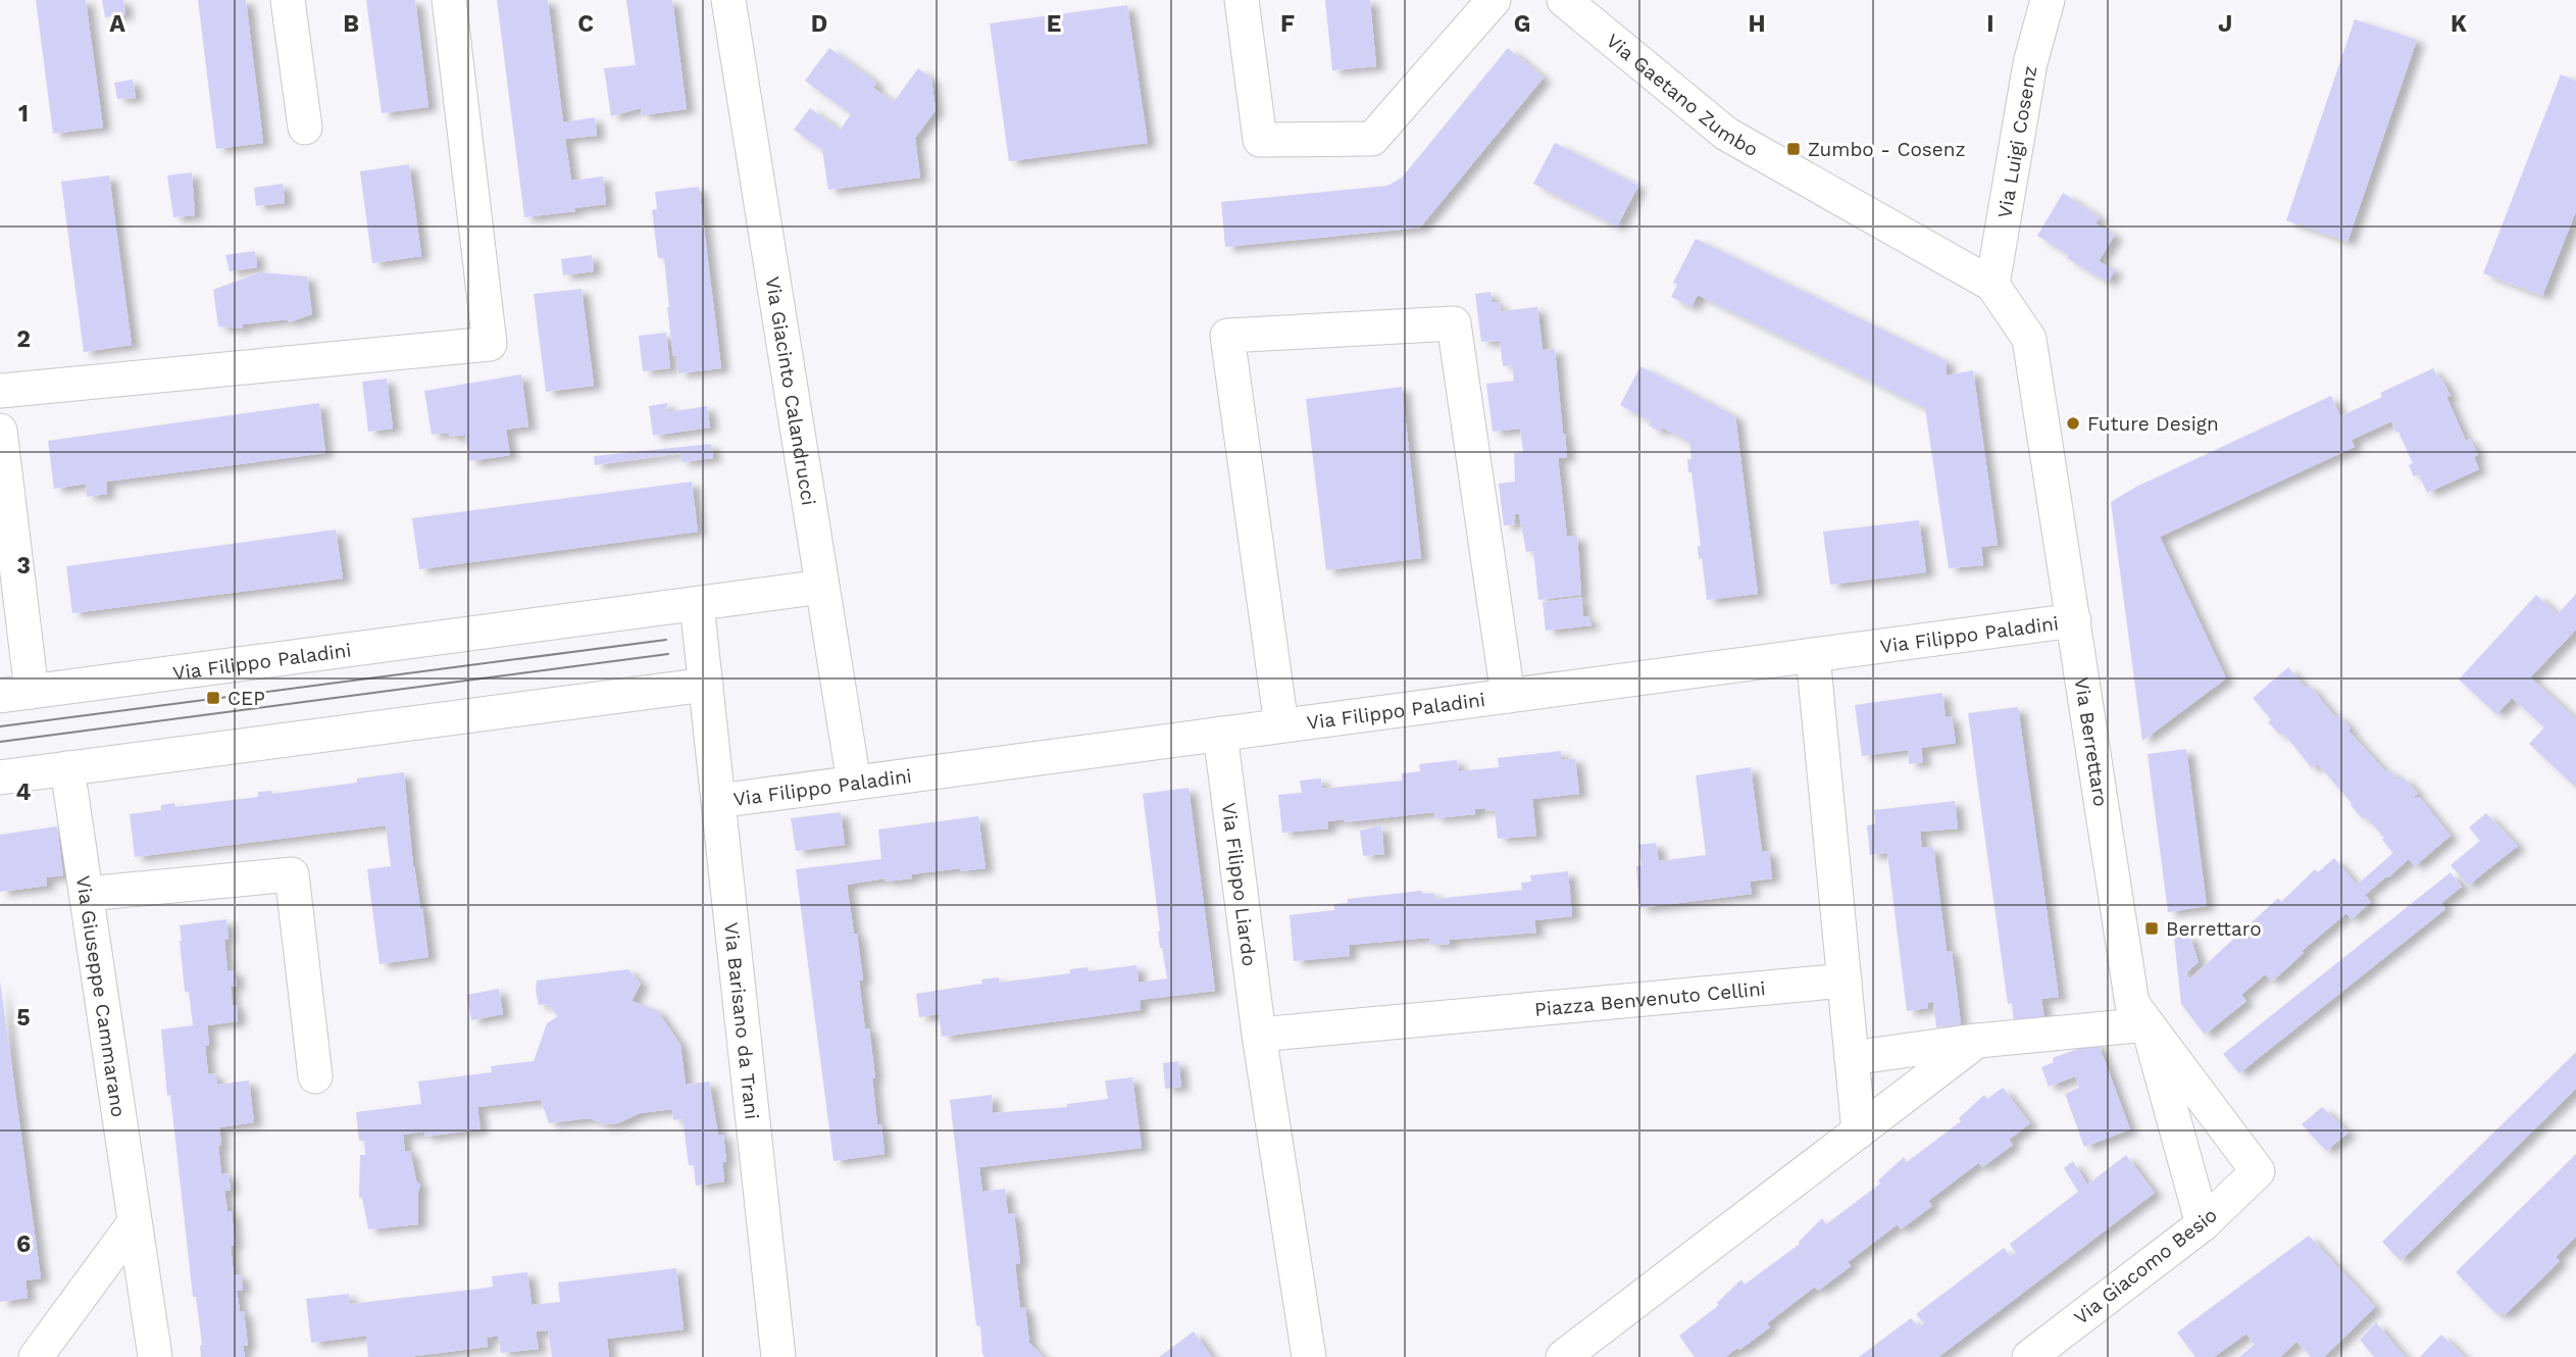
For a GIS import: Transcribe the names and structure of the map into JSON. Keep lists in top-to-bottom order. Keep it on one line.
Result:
{"streets":{"street":["Via Gaetano Zumbo","Via Luigi Cosenz","Via Giacinto Calandrucci","Via Filippo Paladini","Via Berrettaro","Via Filippo Liardo","Via Giuseppe Cammarano","Piazza Benvenuto Cellini","Via Barisano da Trani","Via Giacomo Besio"]},"crossings":[["Via Gaetano Zumbo","Via Luigi Cosenz"],["Via Gaetano Zumbo","Via Berrettaro"],["Via Luigi Cosenz","Via Berrettaro"],["Via Giacinto Calandrucci","Via Filippo Paladini"],["Via Filippo Paladini","Via Berrettaro"],["Via Filippo Paladini","Via Filippo Liardo"],["Via Filippo Paladini","Via Barisano da Trani"],["Via Berrettaro","Via Giacomo Besio"],["Via Filippo Liardo","Piazza Benvenuto Cellini"]],"places":{"transit":["Zumbo - Cosenz","CEP","Berrettaro"],"other":["Future Design"]},"grid":{"columns":["A","B","C","D","E","F","G","H","I","J","K"],"rows":["1","2","3","4","5","6"]}}
